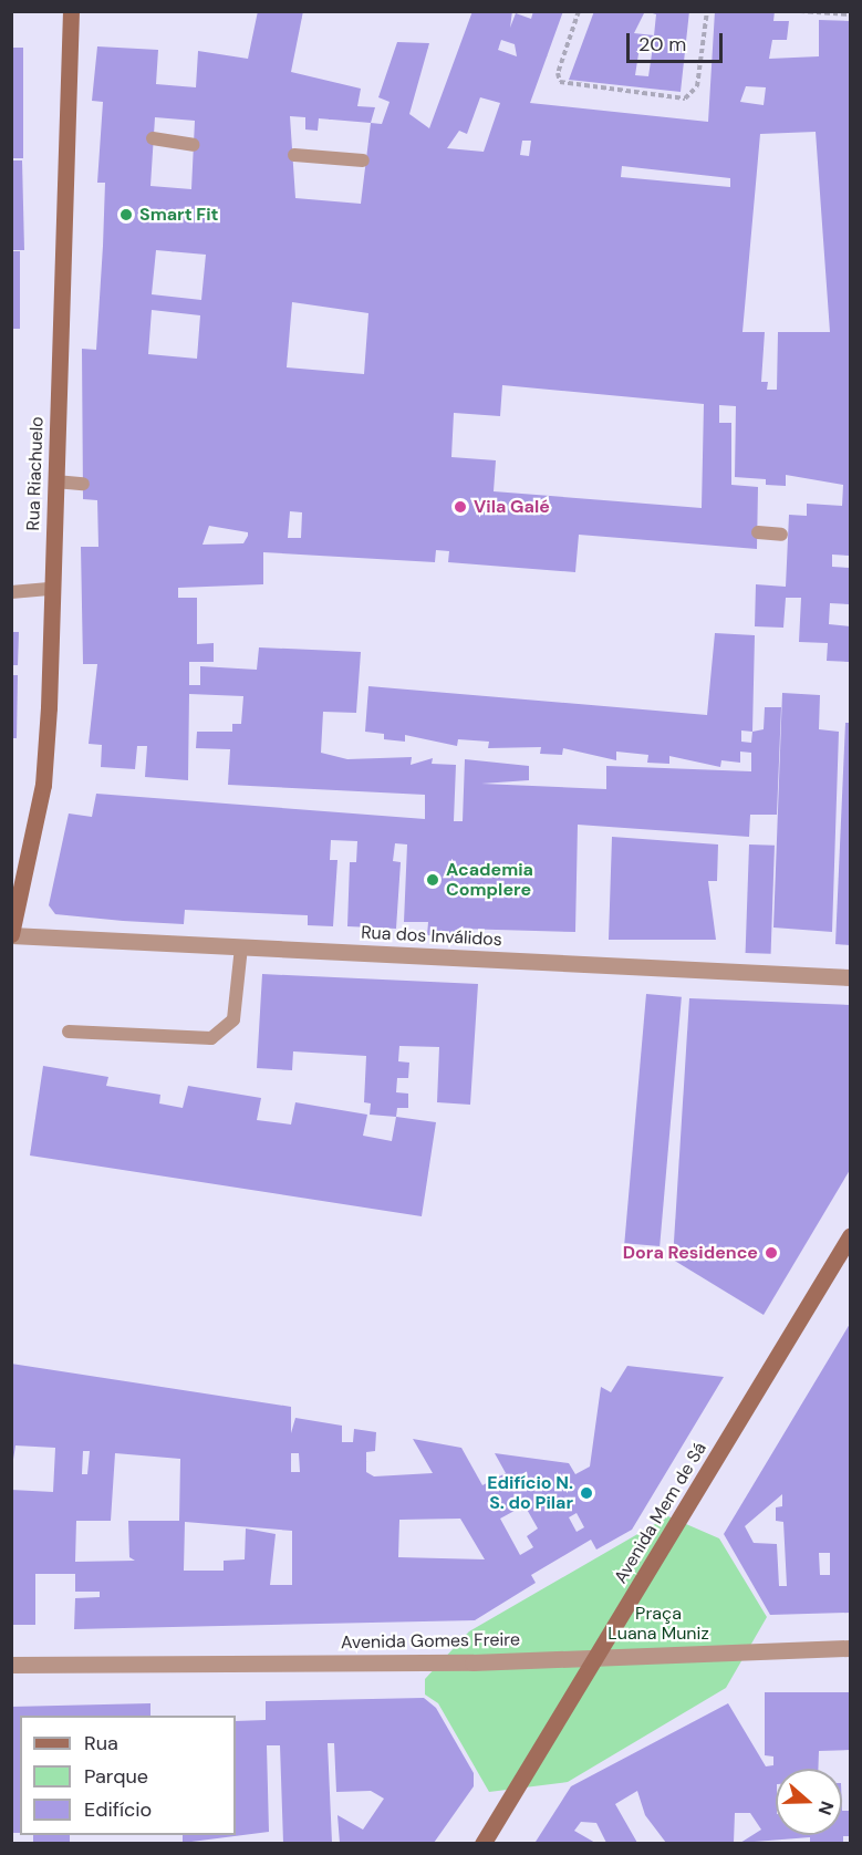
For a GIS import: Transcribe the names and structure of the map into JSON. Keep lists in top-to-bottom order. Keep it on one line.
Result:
{"streets":{"main road":["Rua Riachuelo","Avenida Mem de Sá"],"street":["Rua dos Inválidos","Avenida Gomes Freire"]},"crossings":[["Rua Riachuelo","Rua dos Inválidos"],["Avenida Mem de Sá","Avenida Gomes Freire"]],"parks":["Praça Luana Muniz"],"places":["Smart Fit","Vila Galé","Academia Complere","Dora Residence","Edifício N. S. do Pilar"],"legend":["Rua","Parque","Edifício"],"scale_bar":"20 m","north":"right"}
